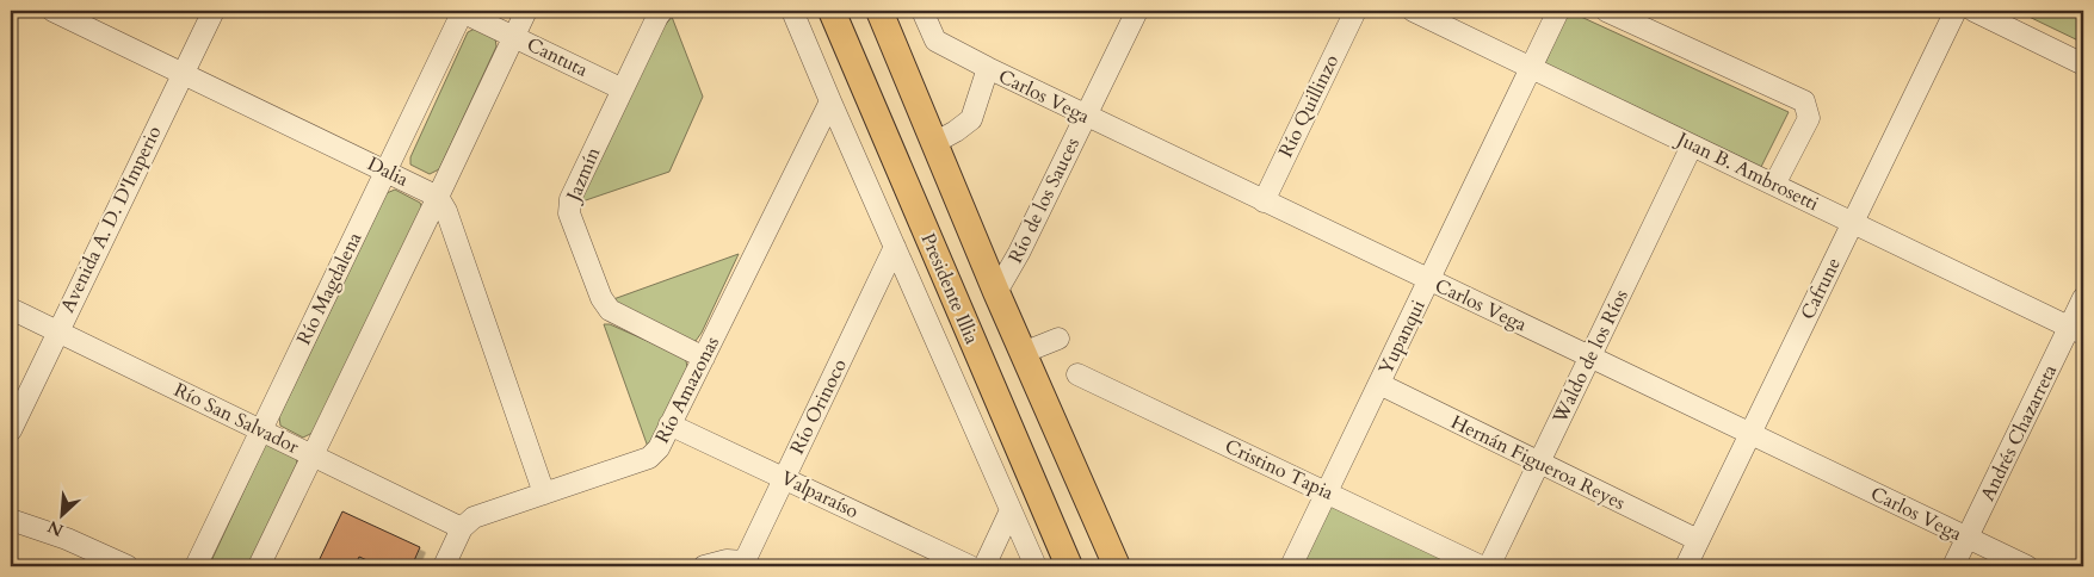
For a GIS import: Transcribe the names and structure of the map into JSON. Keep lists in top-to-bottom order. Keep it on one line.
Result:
{"streets":{"main road":["Presidente Illia"],"street":["Cantuta","Carlos Vega","Río Quillinzo","Dalia","Juan B. Ambrosetti","Jazmín","Río de los Sauces","Avenida A. D. D'Imperio","Río Magdalena","Cafrune","Yupanqui","Waldo de los Ríos","Río Amazonas","Río Orinoco","Río San Salvador","Andrés Chazarreta","Hernán Figueroa Reyes","Cristino Tapia","Valparaíso"]},"crossings":[["Cantuta","Jazmín"],["Cantuta","Río Magdalena"],["Carlos Vega","Río Quillinzo"],["Carlos Vega","Río de los Sauces"],["Carlos Vega","Cafrune"],["Carlos Vega","Yupanqui"],["Carlos Vega","Waldo de los Ríos"],["Carlos Vega","Andrés Chazarreta"],["Dalia","Avenida A. D. D'Imperio"],["Dalia","Río Magdalena"],["Juan B. Ambrosetti","Cafrune"],["Juan B. Ambrosetti","Yupanqui"],["Juan B. Ambrosetti","Waldo de los Ríos"],["Juan B. Ambrosetti","Andrés Chazarreta"],["Jazmín","Río Amazonas"],["Avenida A. D. D'Imperio","Río San Salvador"],["Río Magdalena","Río San Salvador"],["Cafrune","Hernán Figueroa Reyes"],["Yupanqui","Hernán Figueroa Reyes"],["Yupanqui","Cristino Tapia"],["Waldo de los Ríos","Hernán Figueroa Reyes"],["Río Amazonas","Río San Salvador"],["Río Amazonas","Valparaíso"],["Río Orinoco","Valparaíso"]],"north":"bottom left"}
